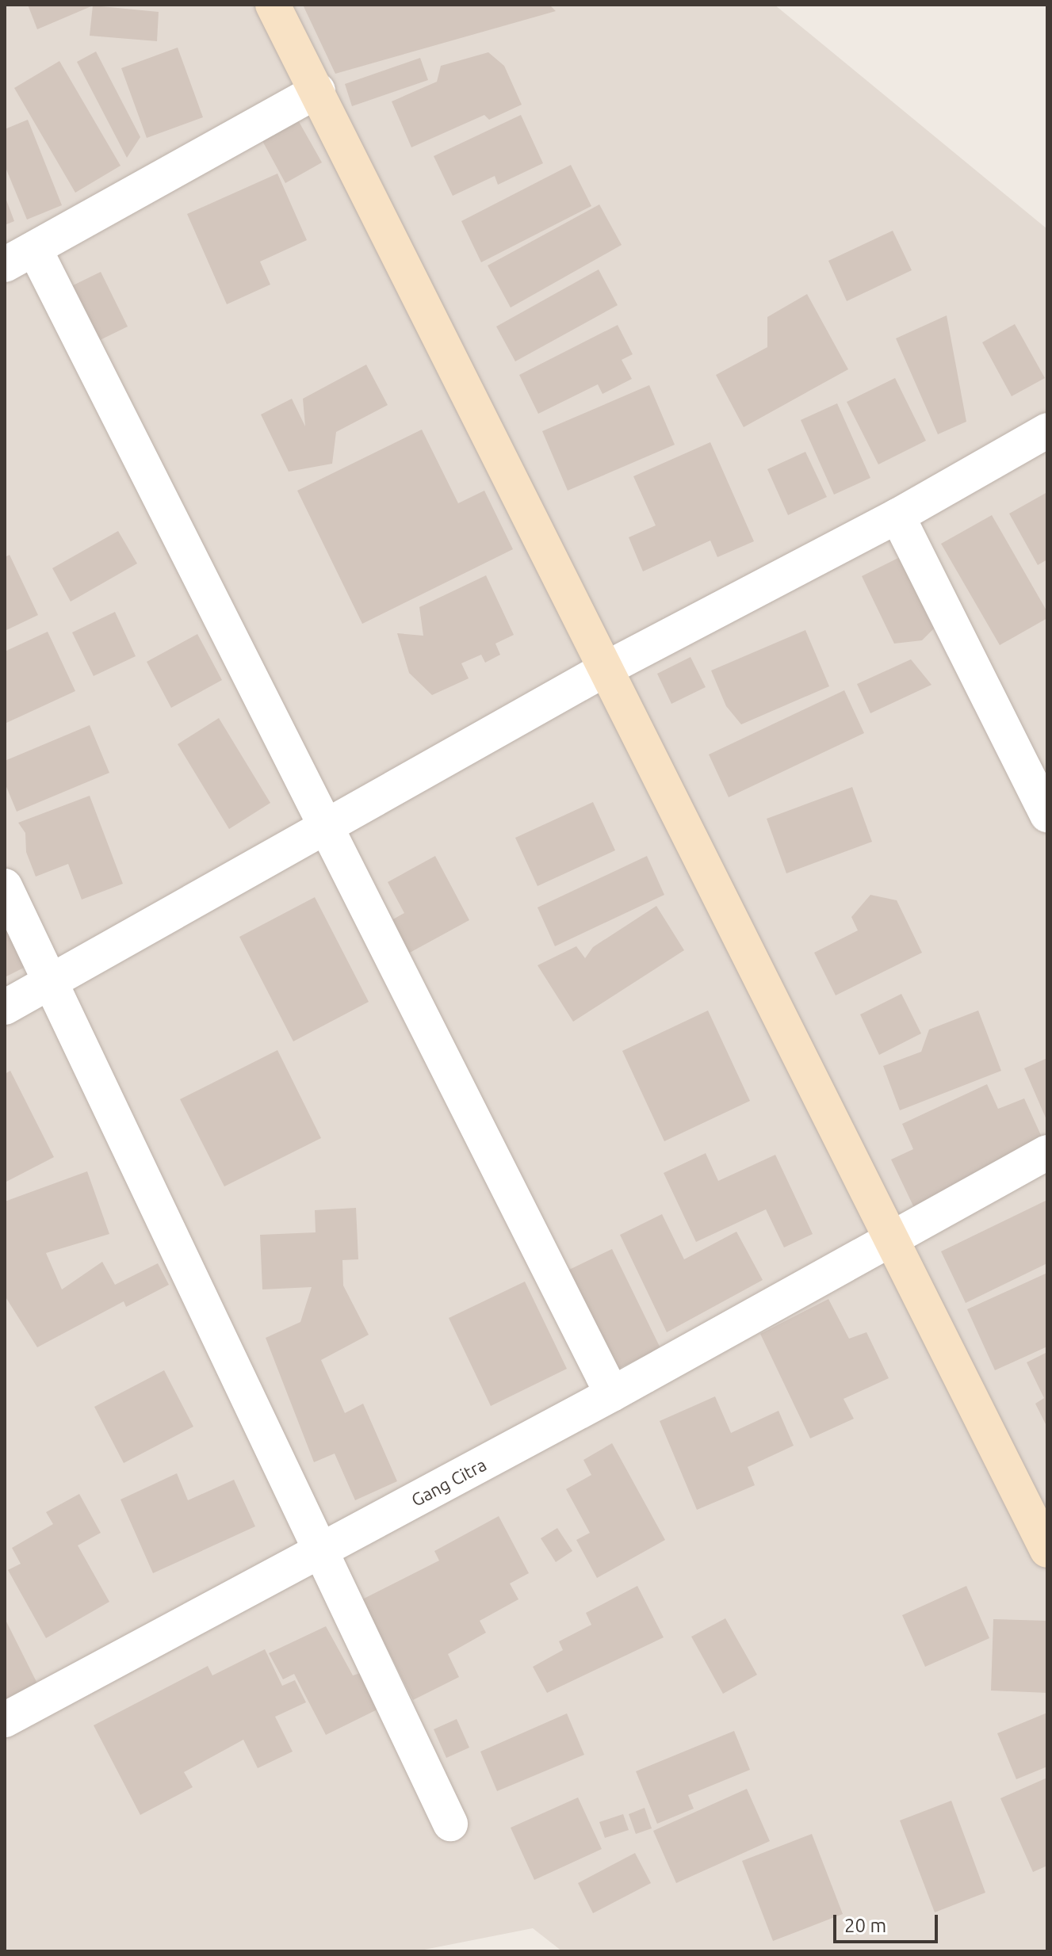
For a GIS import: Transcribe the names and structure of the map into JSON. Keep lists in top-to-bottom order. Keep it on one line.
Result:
{"streets":{"street":["Gang Citra"]},"scale_bar":"20 m"}
